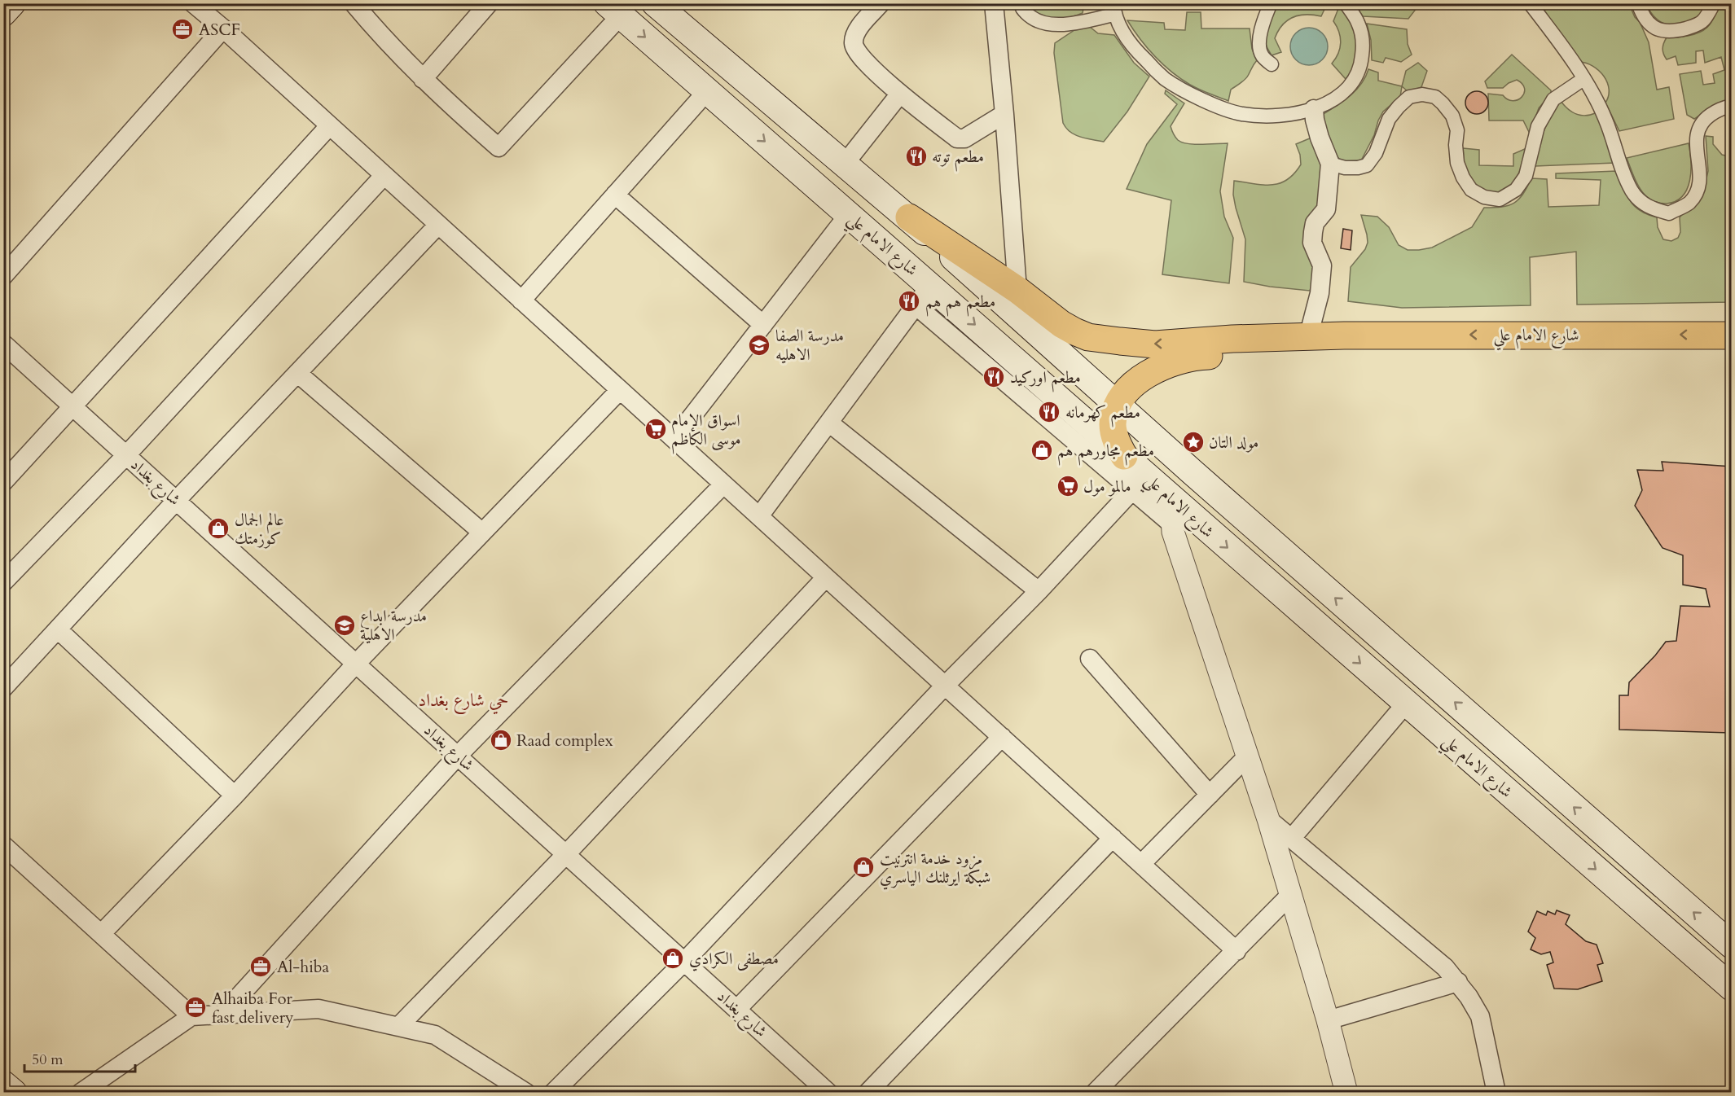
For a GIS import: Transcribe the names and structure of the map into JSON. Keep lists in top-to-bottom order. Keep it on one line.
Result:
{"streets":{"main road":["شارع الامام علي"],"street":["شارع بغداد"]},"districts":["حي شارع بغداد"],"places":{"office":["ASCF","Al-hiba","Alhaiba For fast delivery"],"restaurant":["مطعم توته","مطعم هم هم","مطعم اوركيد","مطعم كهرمانه"],"school or university":["مدرسة الصفا الاهليه","مدرسة ابداع الاهلية"],"supermarket":["اسواق الإمام موسى الكاظم","مالمو مول"],"place":["مولد التان"],"shop":["مطعم مجاورهم هم","عالم الجمال كوزمتك","Raad complex","مزود خدمة انترنيت شبكة ايرثلنك الياسري","مصطفى الكرادي"]},"scale_bar":"50 m"}
